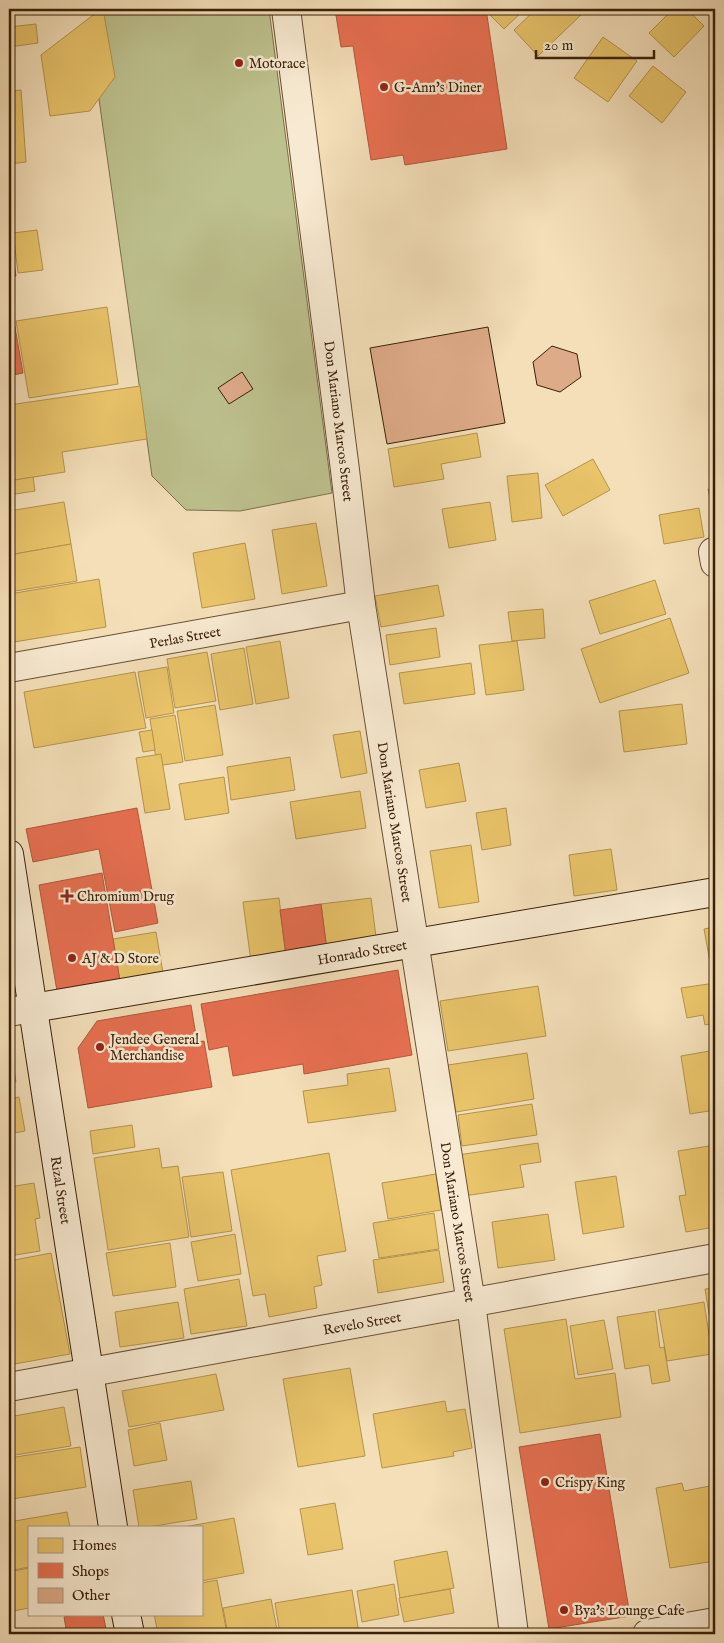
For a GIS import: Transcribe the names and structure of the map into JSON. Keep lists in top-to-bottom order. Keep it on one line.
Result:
{"streets":{"street":["Don Mariano Marcos Street","Perlas Street","Honrado Street","Rizal Street","Revelo Street"]},"crossings":[["Don Mariano Marcos Street","Perlas Street"],["Don Mariano Marcos Street","Honrado Street"],["Don Mariano Marcos Street","Revelo Street"],["Honrado Street","Rizal Street"],["Rizal Street","Revelo Street"]],"places":{"other":["Motorace","G-Ann's Diner","AJ & D Store","Jendee General Merchandise","Crispy King","Bya's Lounge Cafe"],"health":["Chromium Drug"]},"legend":["Homes","Shops","Other"],"scale_bar":"20 m"}
